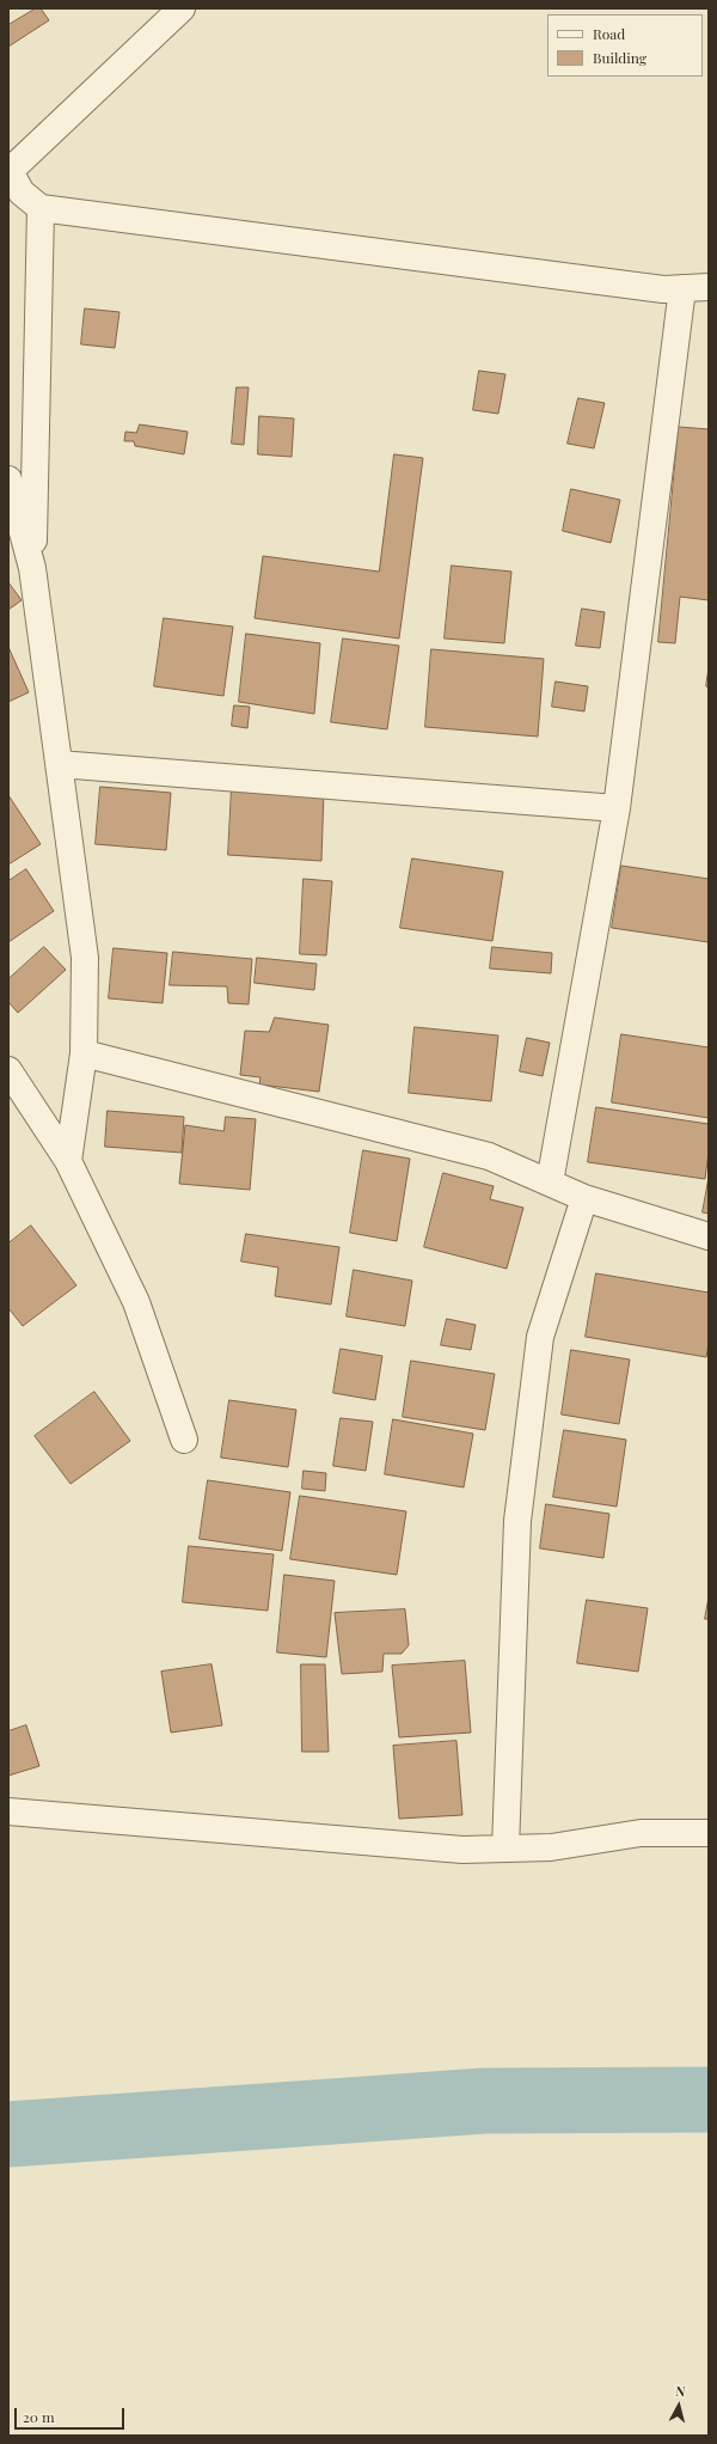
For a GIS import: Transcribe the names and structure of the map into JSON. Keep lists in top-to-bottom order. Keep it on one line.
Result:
{"legend":["Road","Building"],"scale_bar":"20 m","north":"top"}
